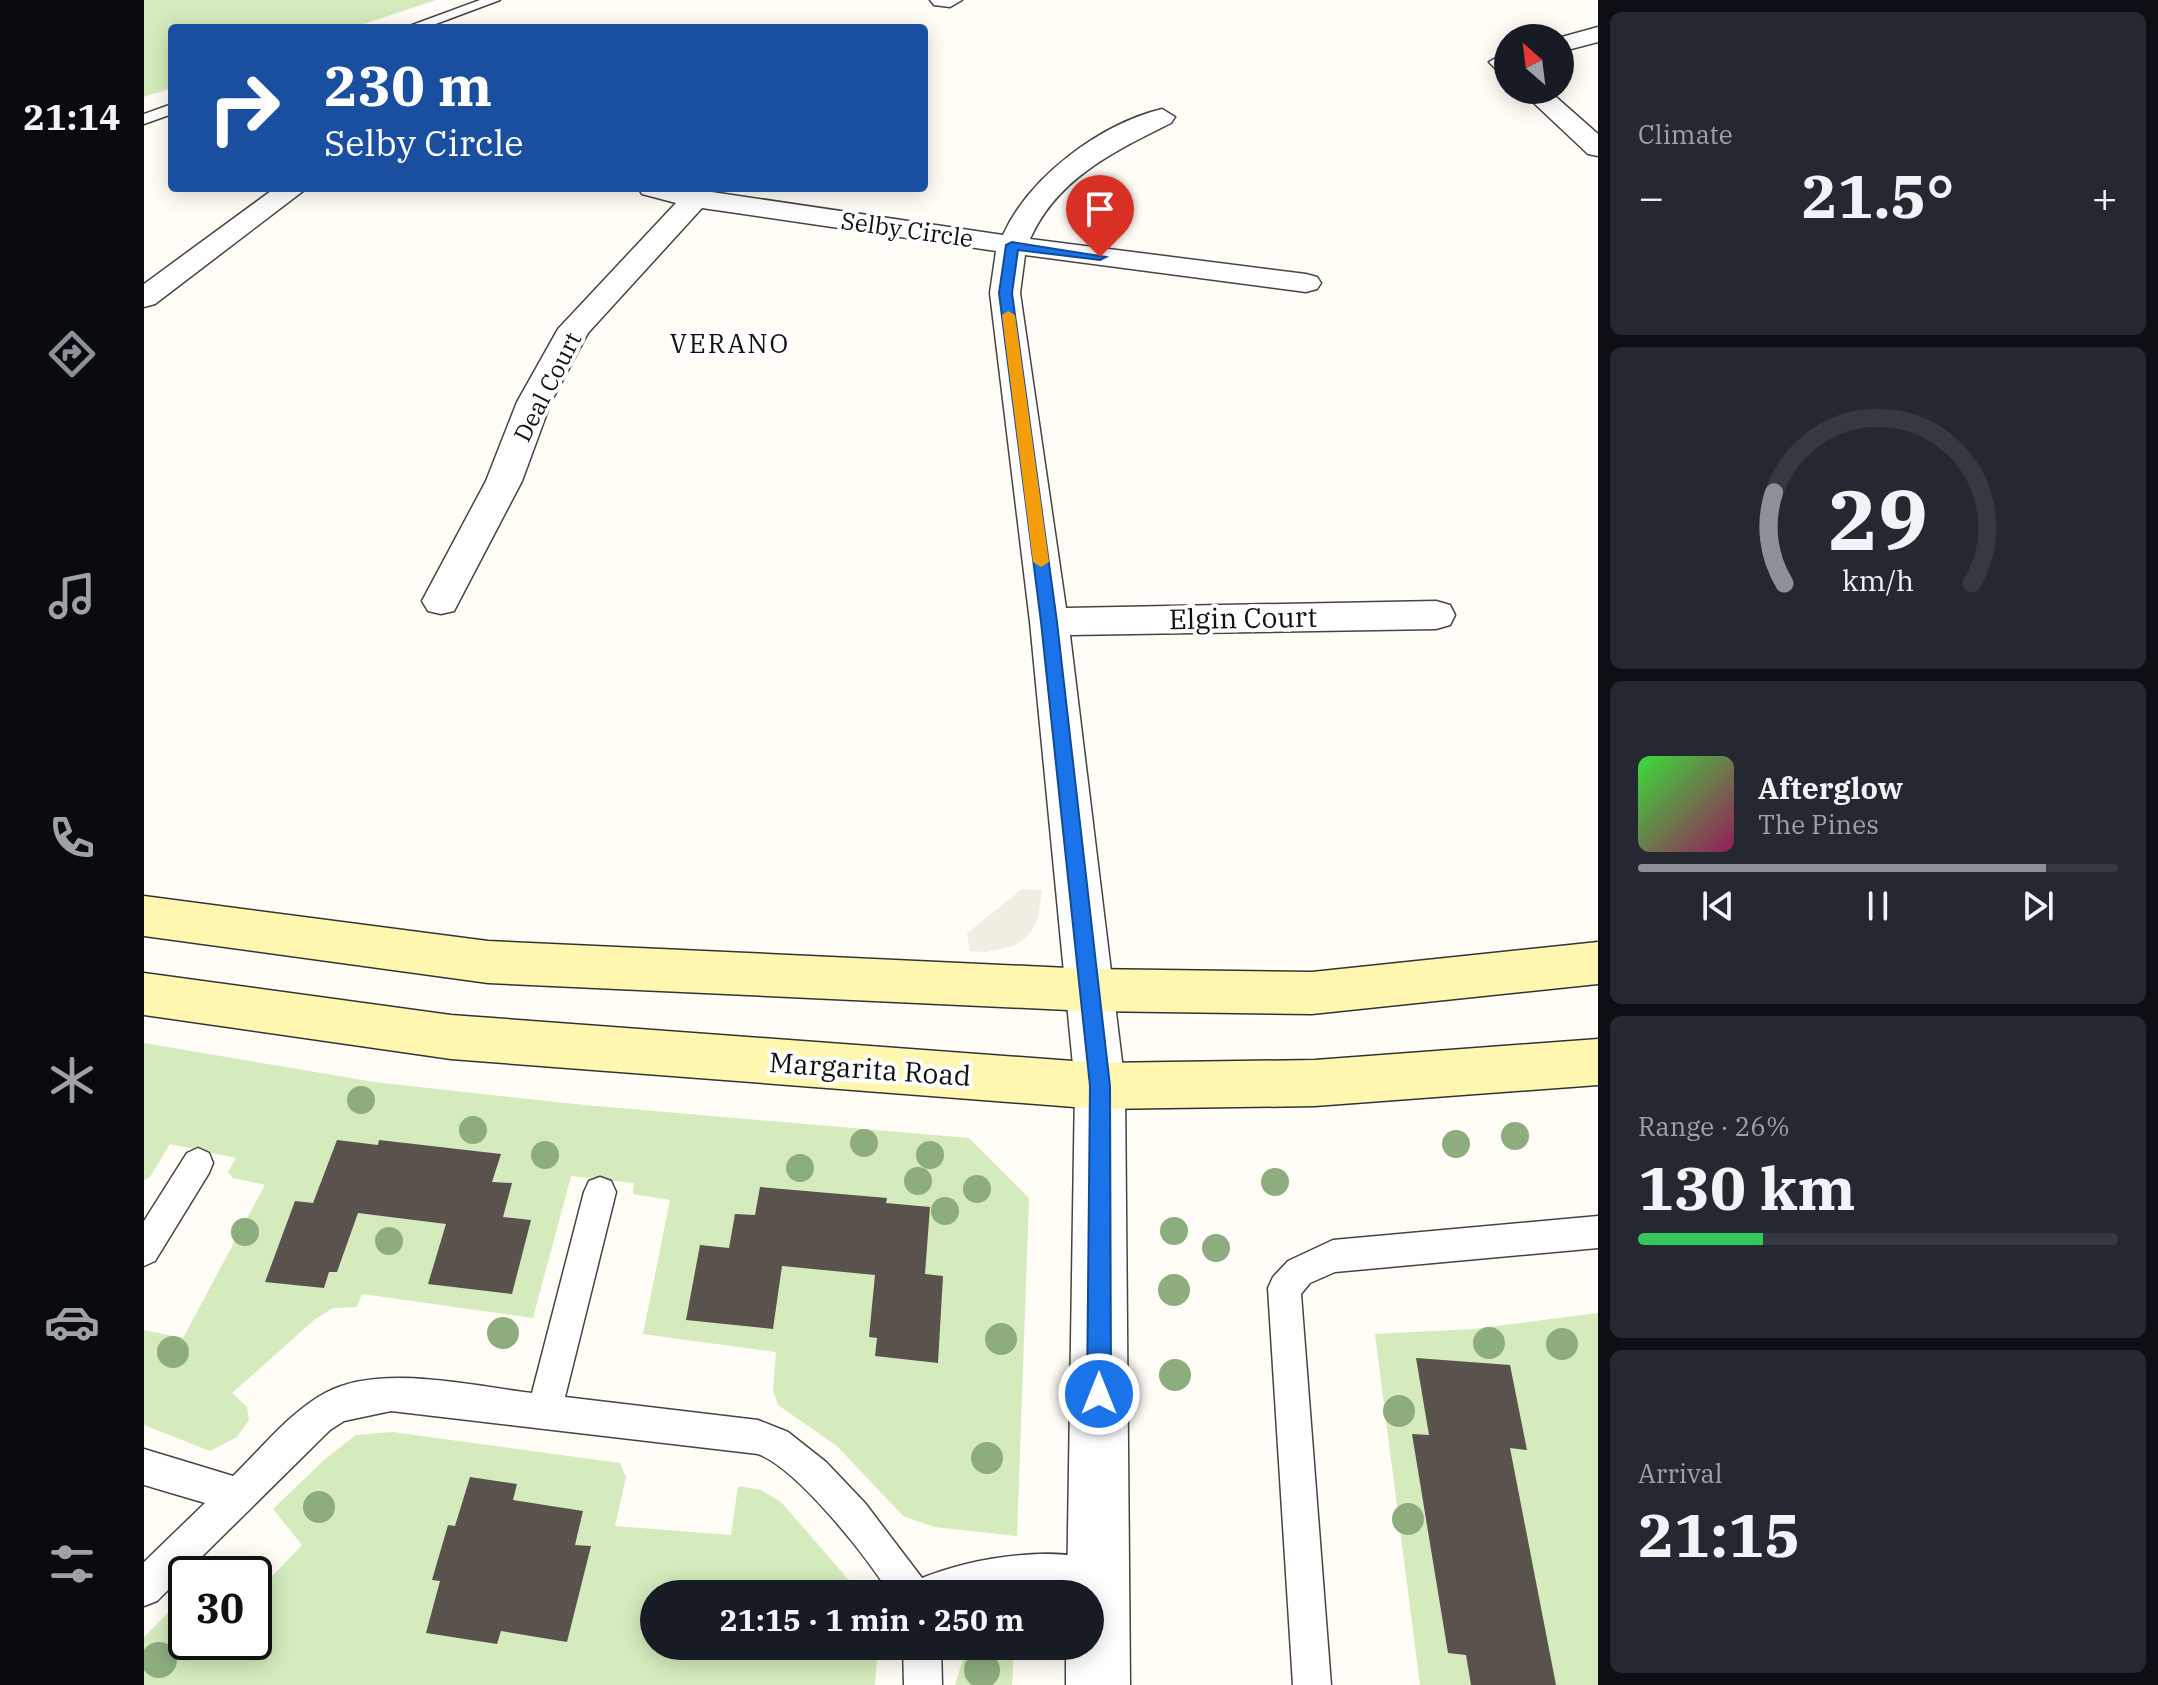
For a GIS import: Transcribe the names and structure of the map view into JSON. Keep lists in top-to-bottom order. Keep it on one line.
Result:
{"streets":{"main road":["Margarita Road"],"street":["Selby Circle","Deal Court","Elgin Court"]},"crossings":[["Selby Circle","Deal Court"]],"districts":["VERANO"],"north":"top left","page":{"tabs":"21:14","tile":["Climate",["Range · 26%","130 km"],["Arrival","21:15"]],"turn":["230 m","Selby Circle"],"heat":["−","21.5°","+"],"song":["Afterglow","The Pines"],"limit":"30","trip":"21:15 · 1 min · 250 m","gauge":["29","km/h"]}}
